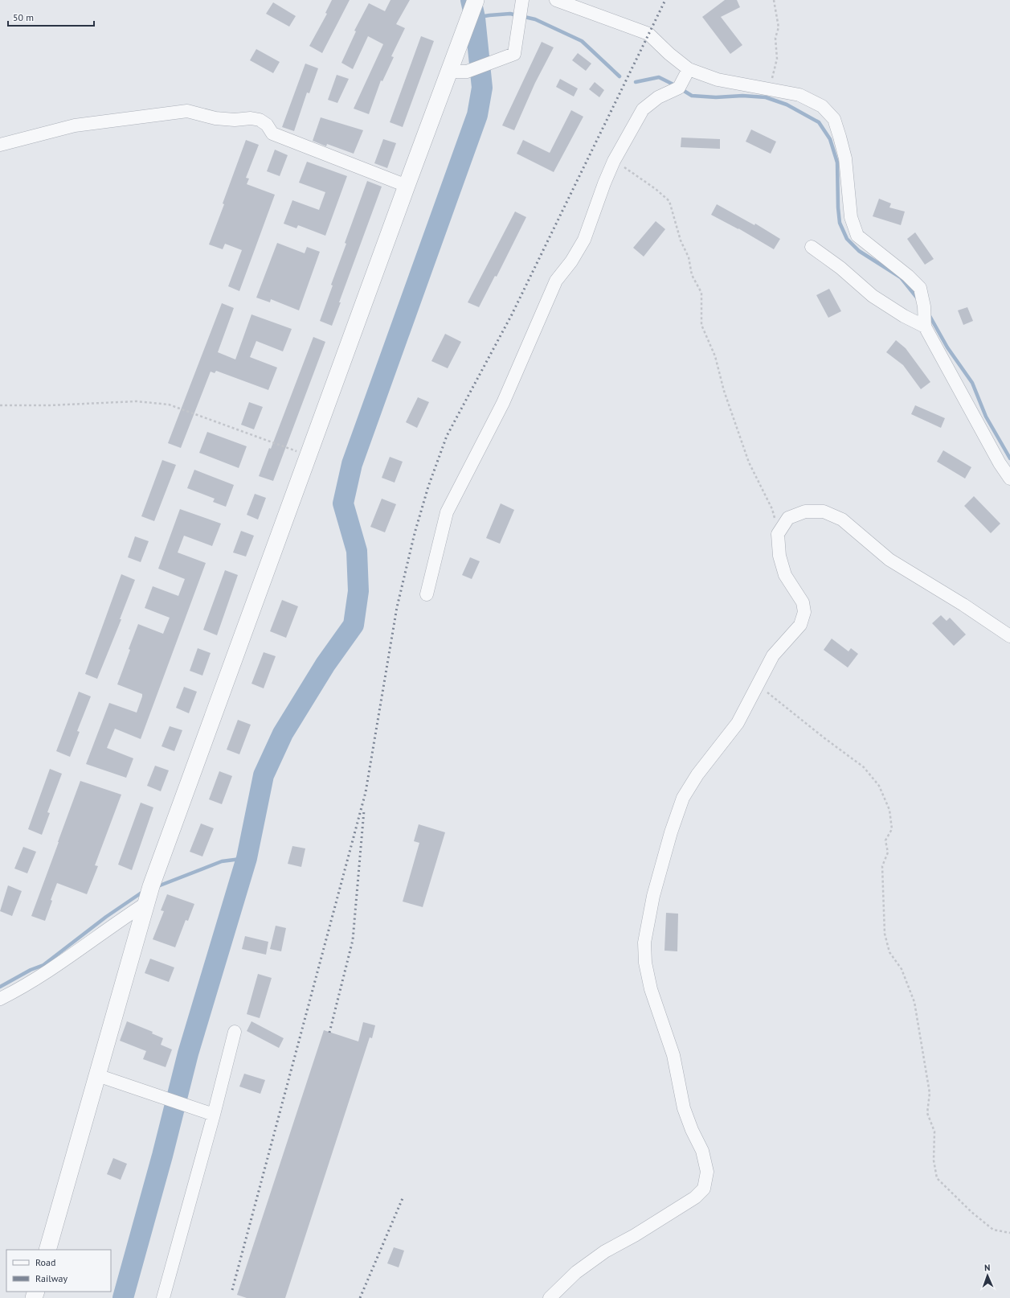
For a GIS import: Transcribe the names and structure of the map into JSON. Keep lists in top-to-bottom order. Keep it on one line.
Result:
{"legend":["Road","Railway"],"scale_bar":"50 m","north":"top"}
